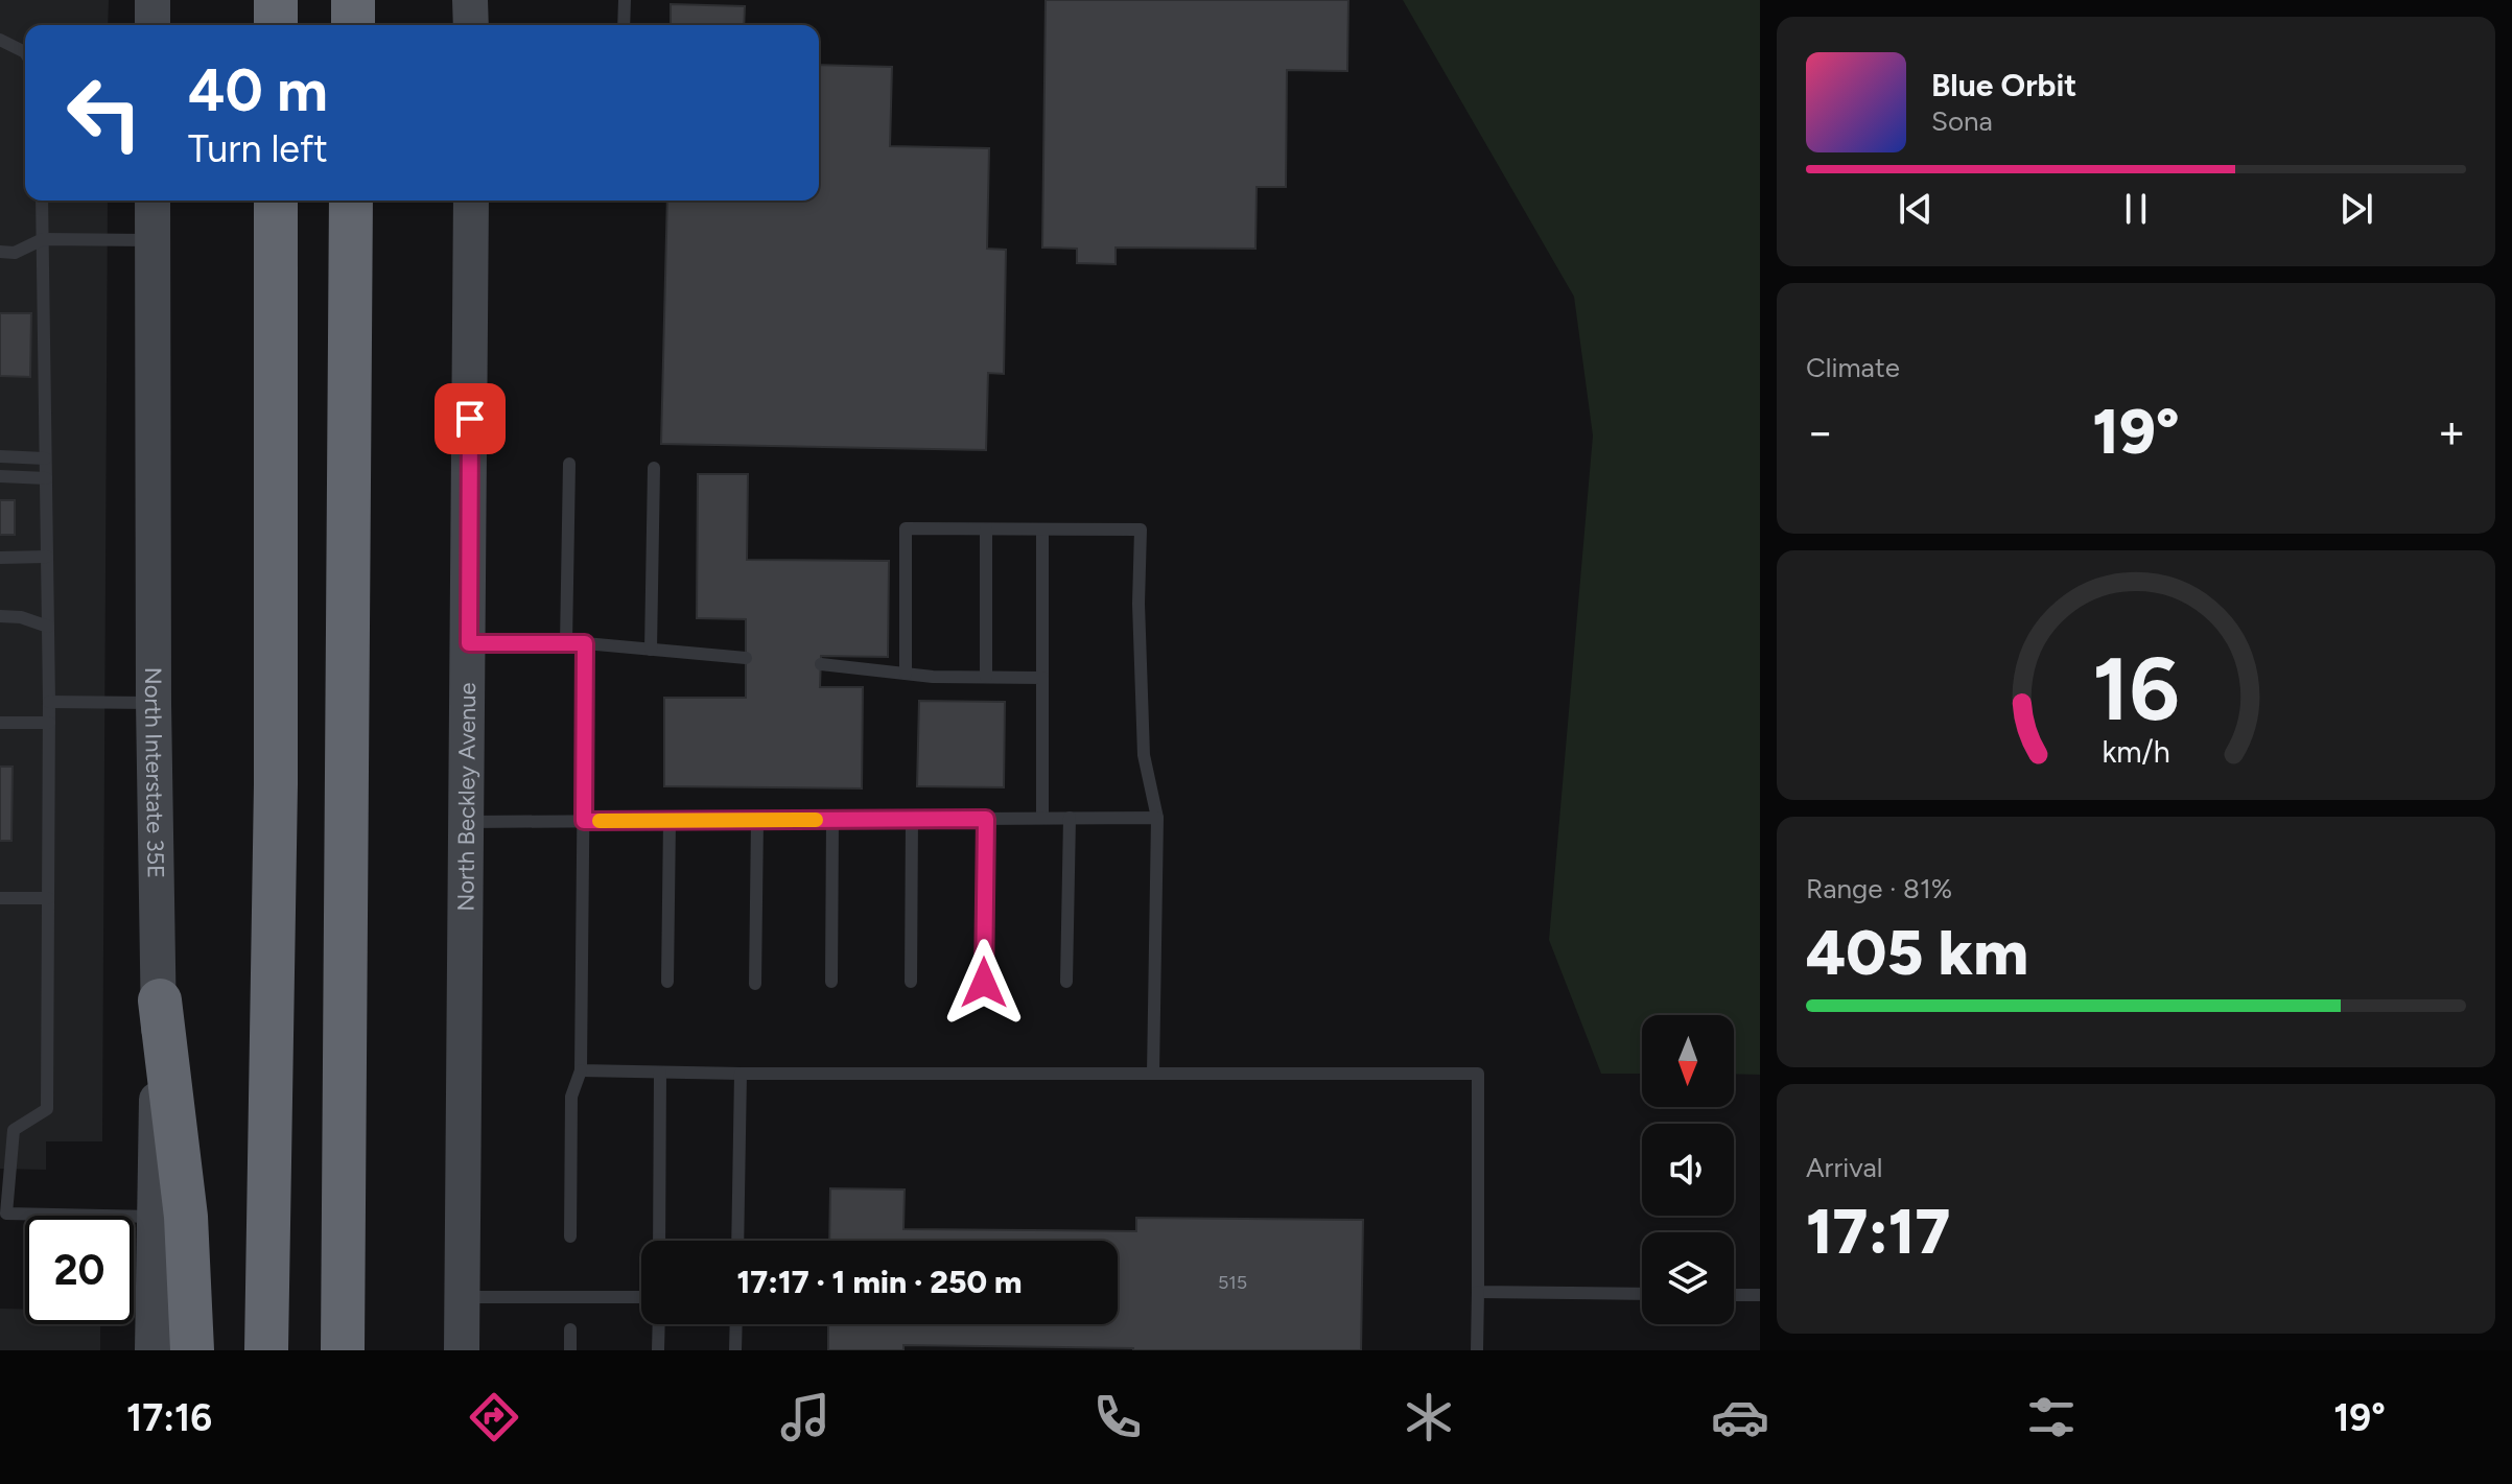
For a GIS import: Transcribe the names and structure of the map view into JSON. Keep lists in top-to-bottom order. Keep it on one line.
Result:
{"streets":{"main road":["North Interstate 35E","North Beckley Avenue"]},"house_numbers":["515"],"north":"bottom","page":{"turn":["40 m","Turn left"],"song":["Blue Orbit","Sona"],"tile":["Climate",["Range · 81%","405 km"],["Arrival","17:17"]],"heat":["−","19°","+"],"limit":"20","trip":"17:17 · 1 min · 250 m","tabs":["17:16","19°"],"gauge":["16","km/h"]}}
